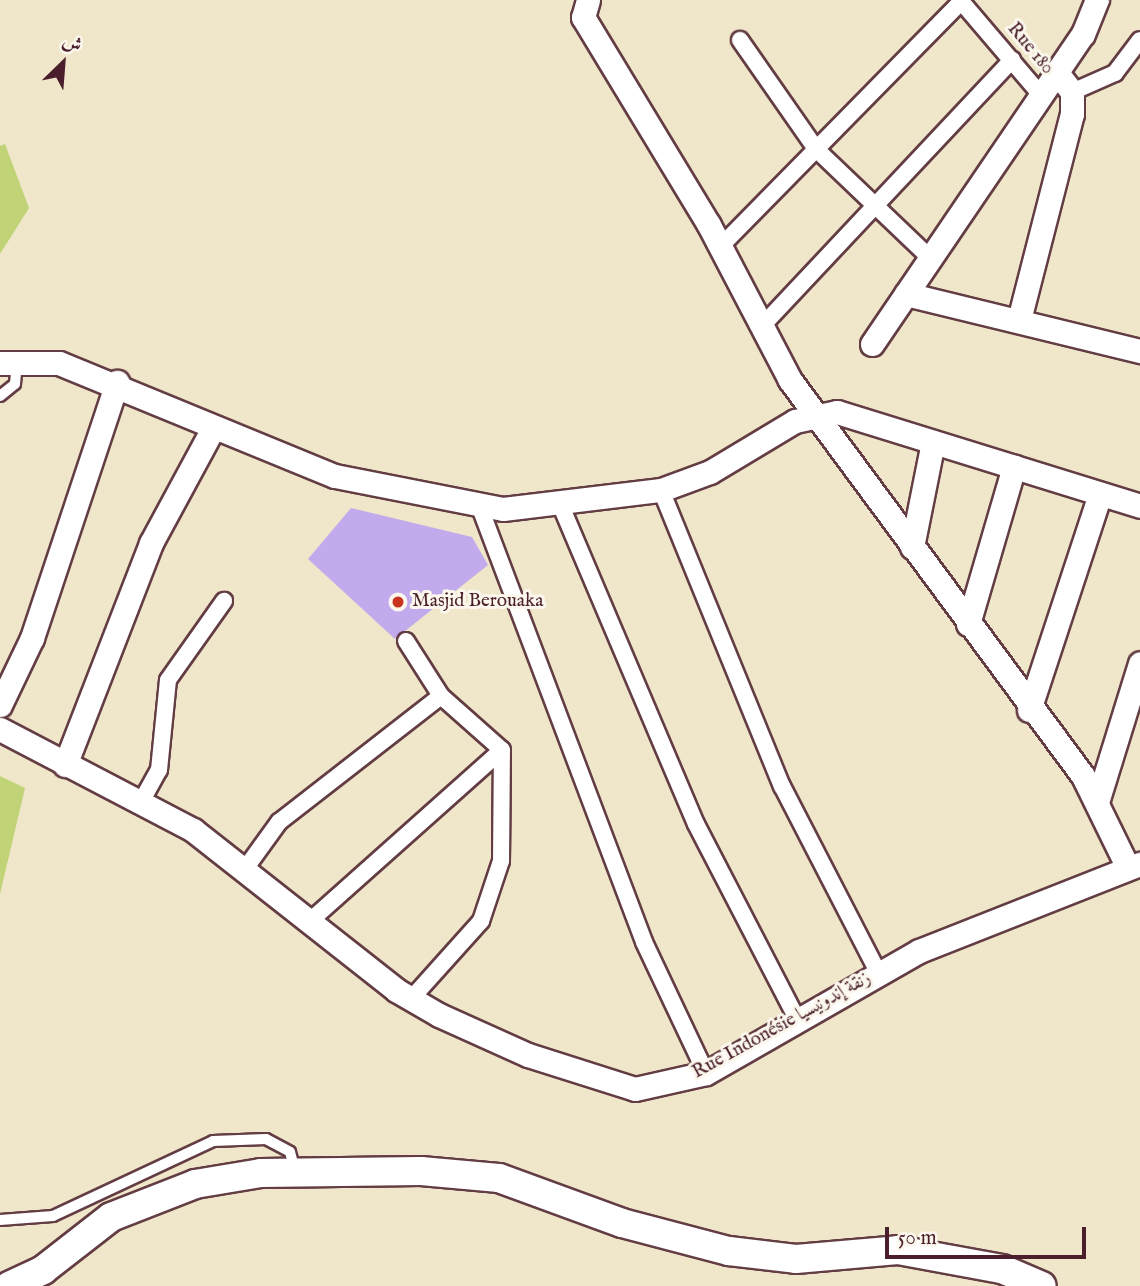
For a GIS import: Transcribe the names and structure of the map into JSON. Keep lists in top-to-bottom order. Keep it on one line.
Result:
{"streets":{"street":["Rue 180","Rue Indonésie زنقة إندونيسيا"]},"places":["Masjid Berouaka"],"scale_bar":"50 m","north":"top right"}
